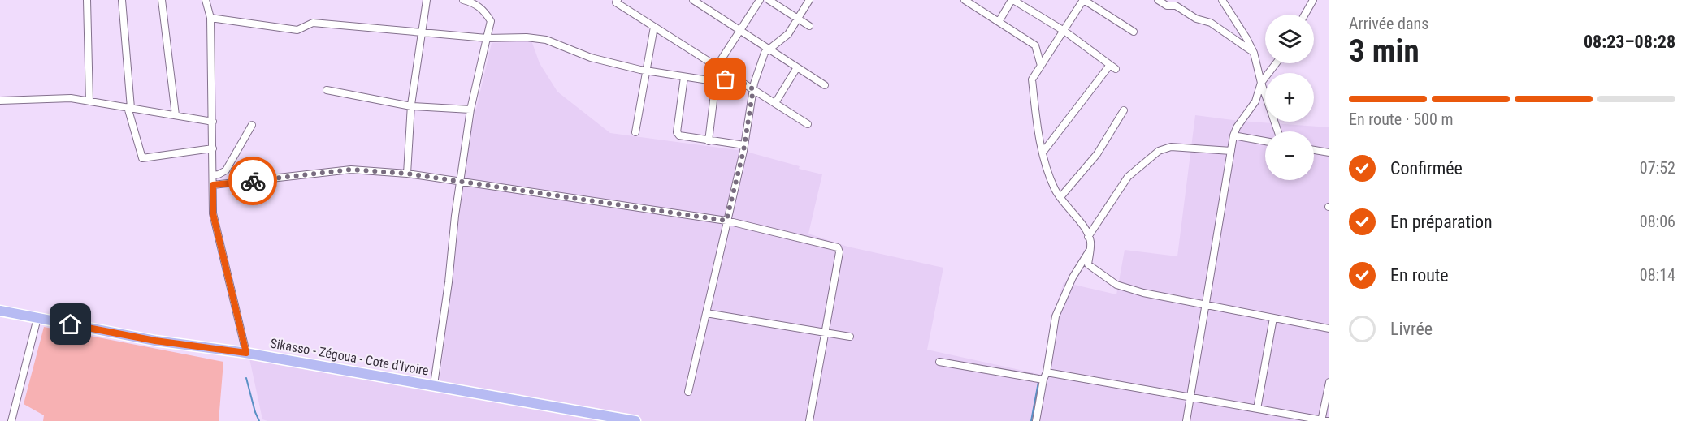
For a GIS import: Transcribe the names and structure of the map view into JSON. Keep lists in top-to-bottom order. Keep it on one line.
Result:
{"streets":{"highway":["Sikasso - Zégoua - Cote d'Ivoire"]},"page":{"heading":["3 min","Arrivée dans","08:23–08:28"],"map_buttons":["+","−"],"bar":"En route · 500 m","list":[["Confirmée","07:52"],["En préparation","08:06"],["En route","08:14"],"Livrée"]}}
